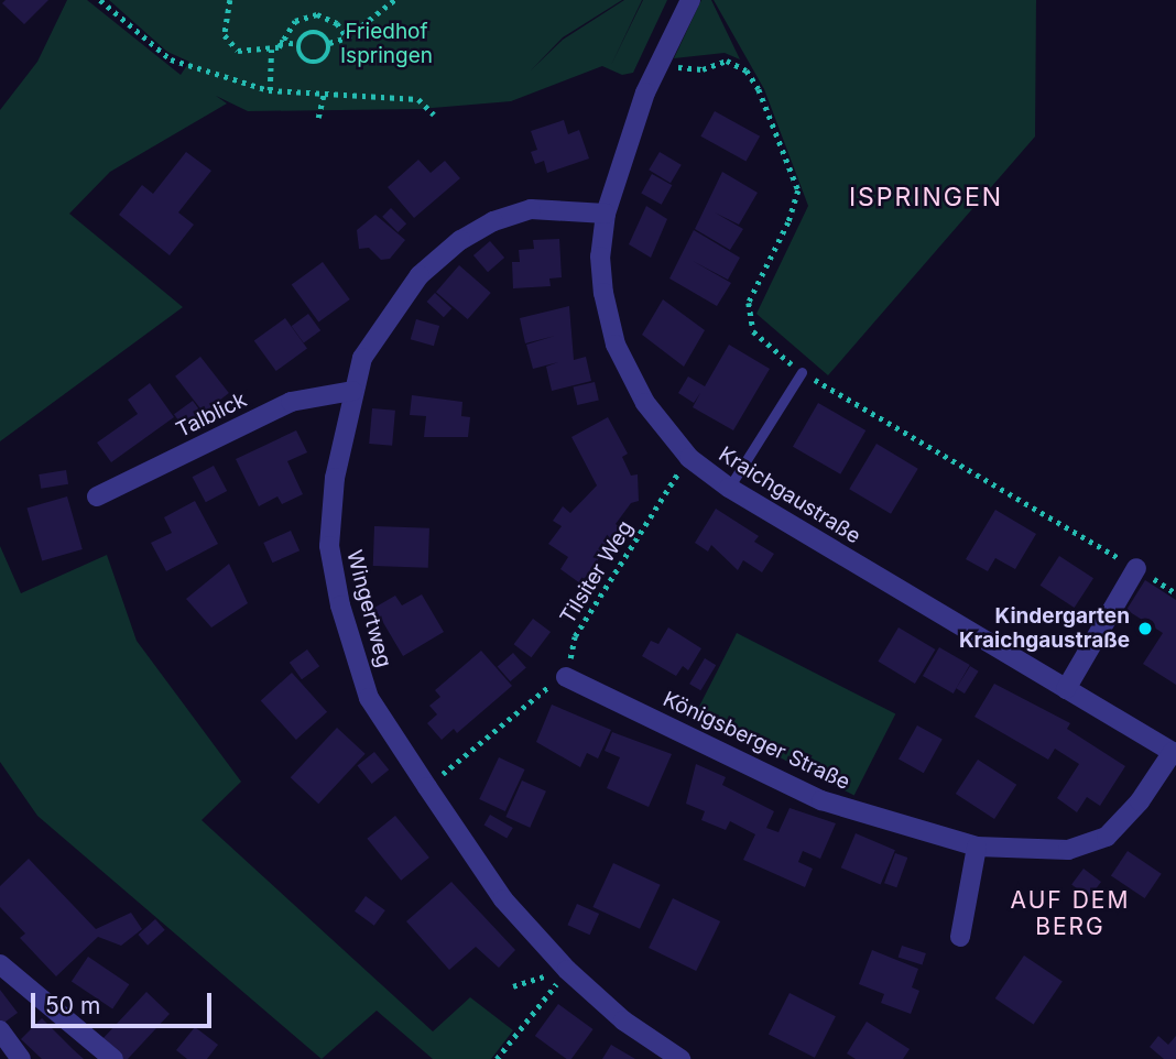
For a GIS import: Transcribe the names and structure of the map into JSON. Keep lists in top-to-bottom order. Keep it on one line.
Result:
{"streets":{"street":["Talblick","Kraichgaustraße","Wingertweg","Königsberger Straße"],"path":["Tilsiter Weg"]},"crossings":[["Talblick","Wingertweg"],["Kraichgaustraße","Tilsiter Weg"],["Kraichgaustraße","Wingertweg"],["Kraichgaustraße","Königsberger Straße"],["Tilsiter Weg","Königsberger Straße"]],"districts":["ISPRINGEN","AUF DEM BERG"],"parks":["Friedhof Ispringen"],"places":["Kindergarten Kraichgaustraße"],"scale_bar":"50 m"}
